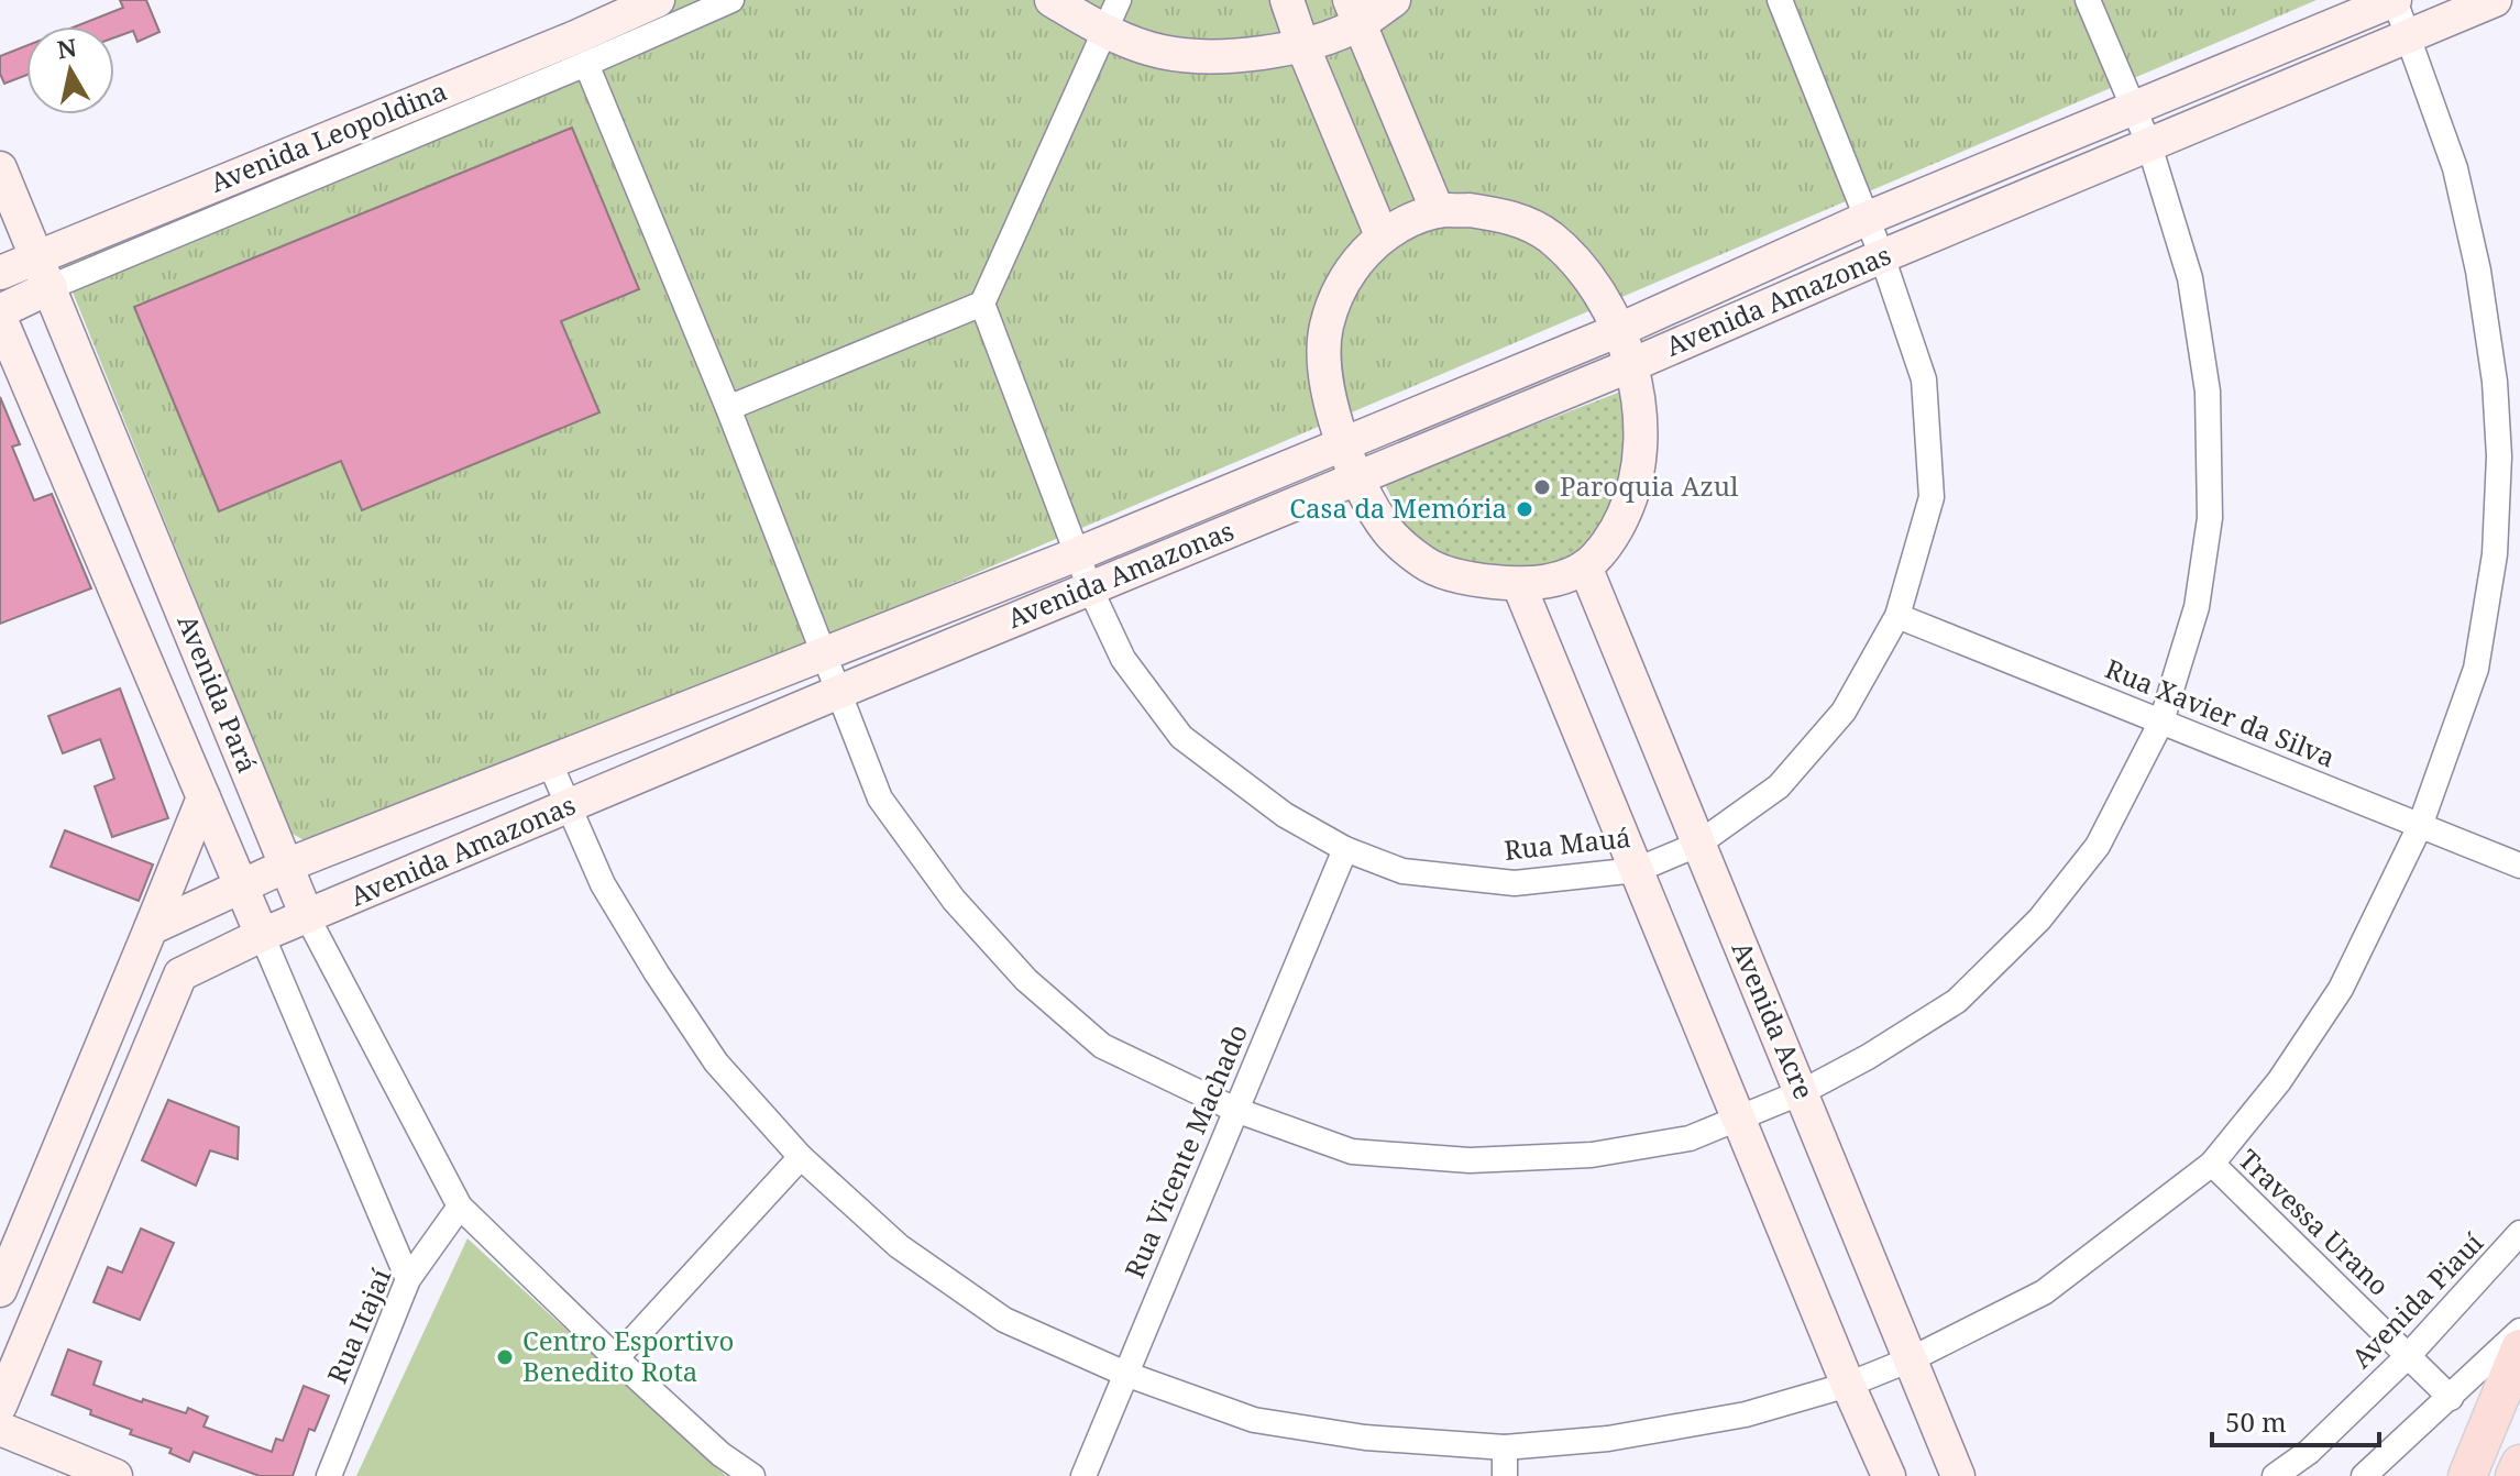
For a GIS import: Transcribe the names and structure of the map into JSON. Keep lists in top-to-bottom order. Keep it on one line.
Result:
{"streets":{"main road":["Avenida Leopoldina","Avenida Amazonas","Avenida Pará","Avenida Acre"],"street":["Rua Xavier da Silva","Rua Mauá","Rua Vicente Machado","Travessa Urano","Avenida Piauí","Rua Itajaí"]},"crossings":[["Avenida Leopoldina","Avenida Pará"],["Avenida Amazonas","Avenida Pará"],["Avenida Amazonas","Rua Mauá"],["Avenida Pará","Rua Itajaí"],["Rua Xavier da Silva","Rua Mauá"],["Rua Mauá","Avenida Acre"],["Rua Mauá","Rua Vicente Machado"],["Travessa Urano","Avenida Piauí"]],"places":["Paroquia Azul","Casa da Memória","Centro Esportivo Benedito Rota"],"scale_bar":"50 m","north":"top"}
